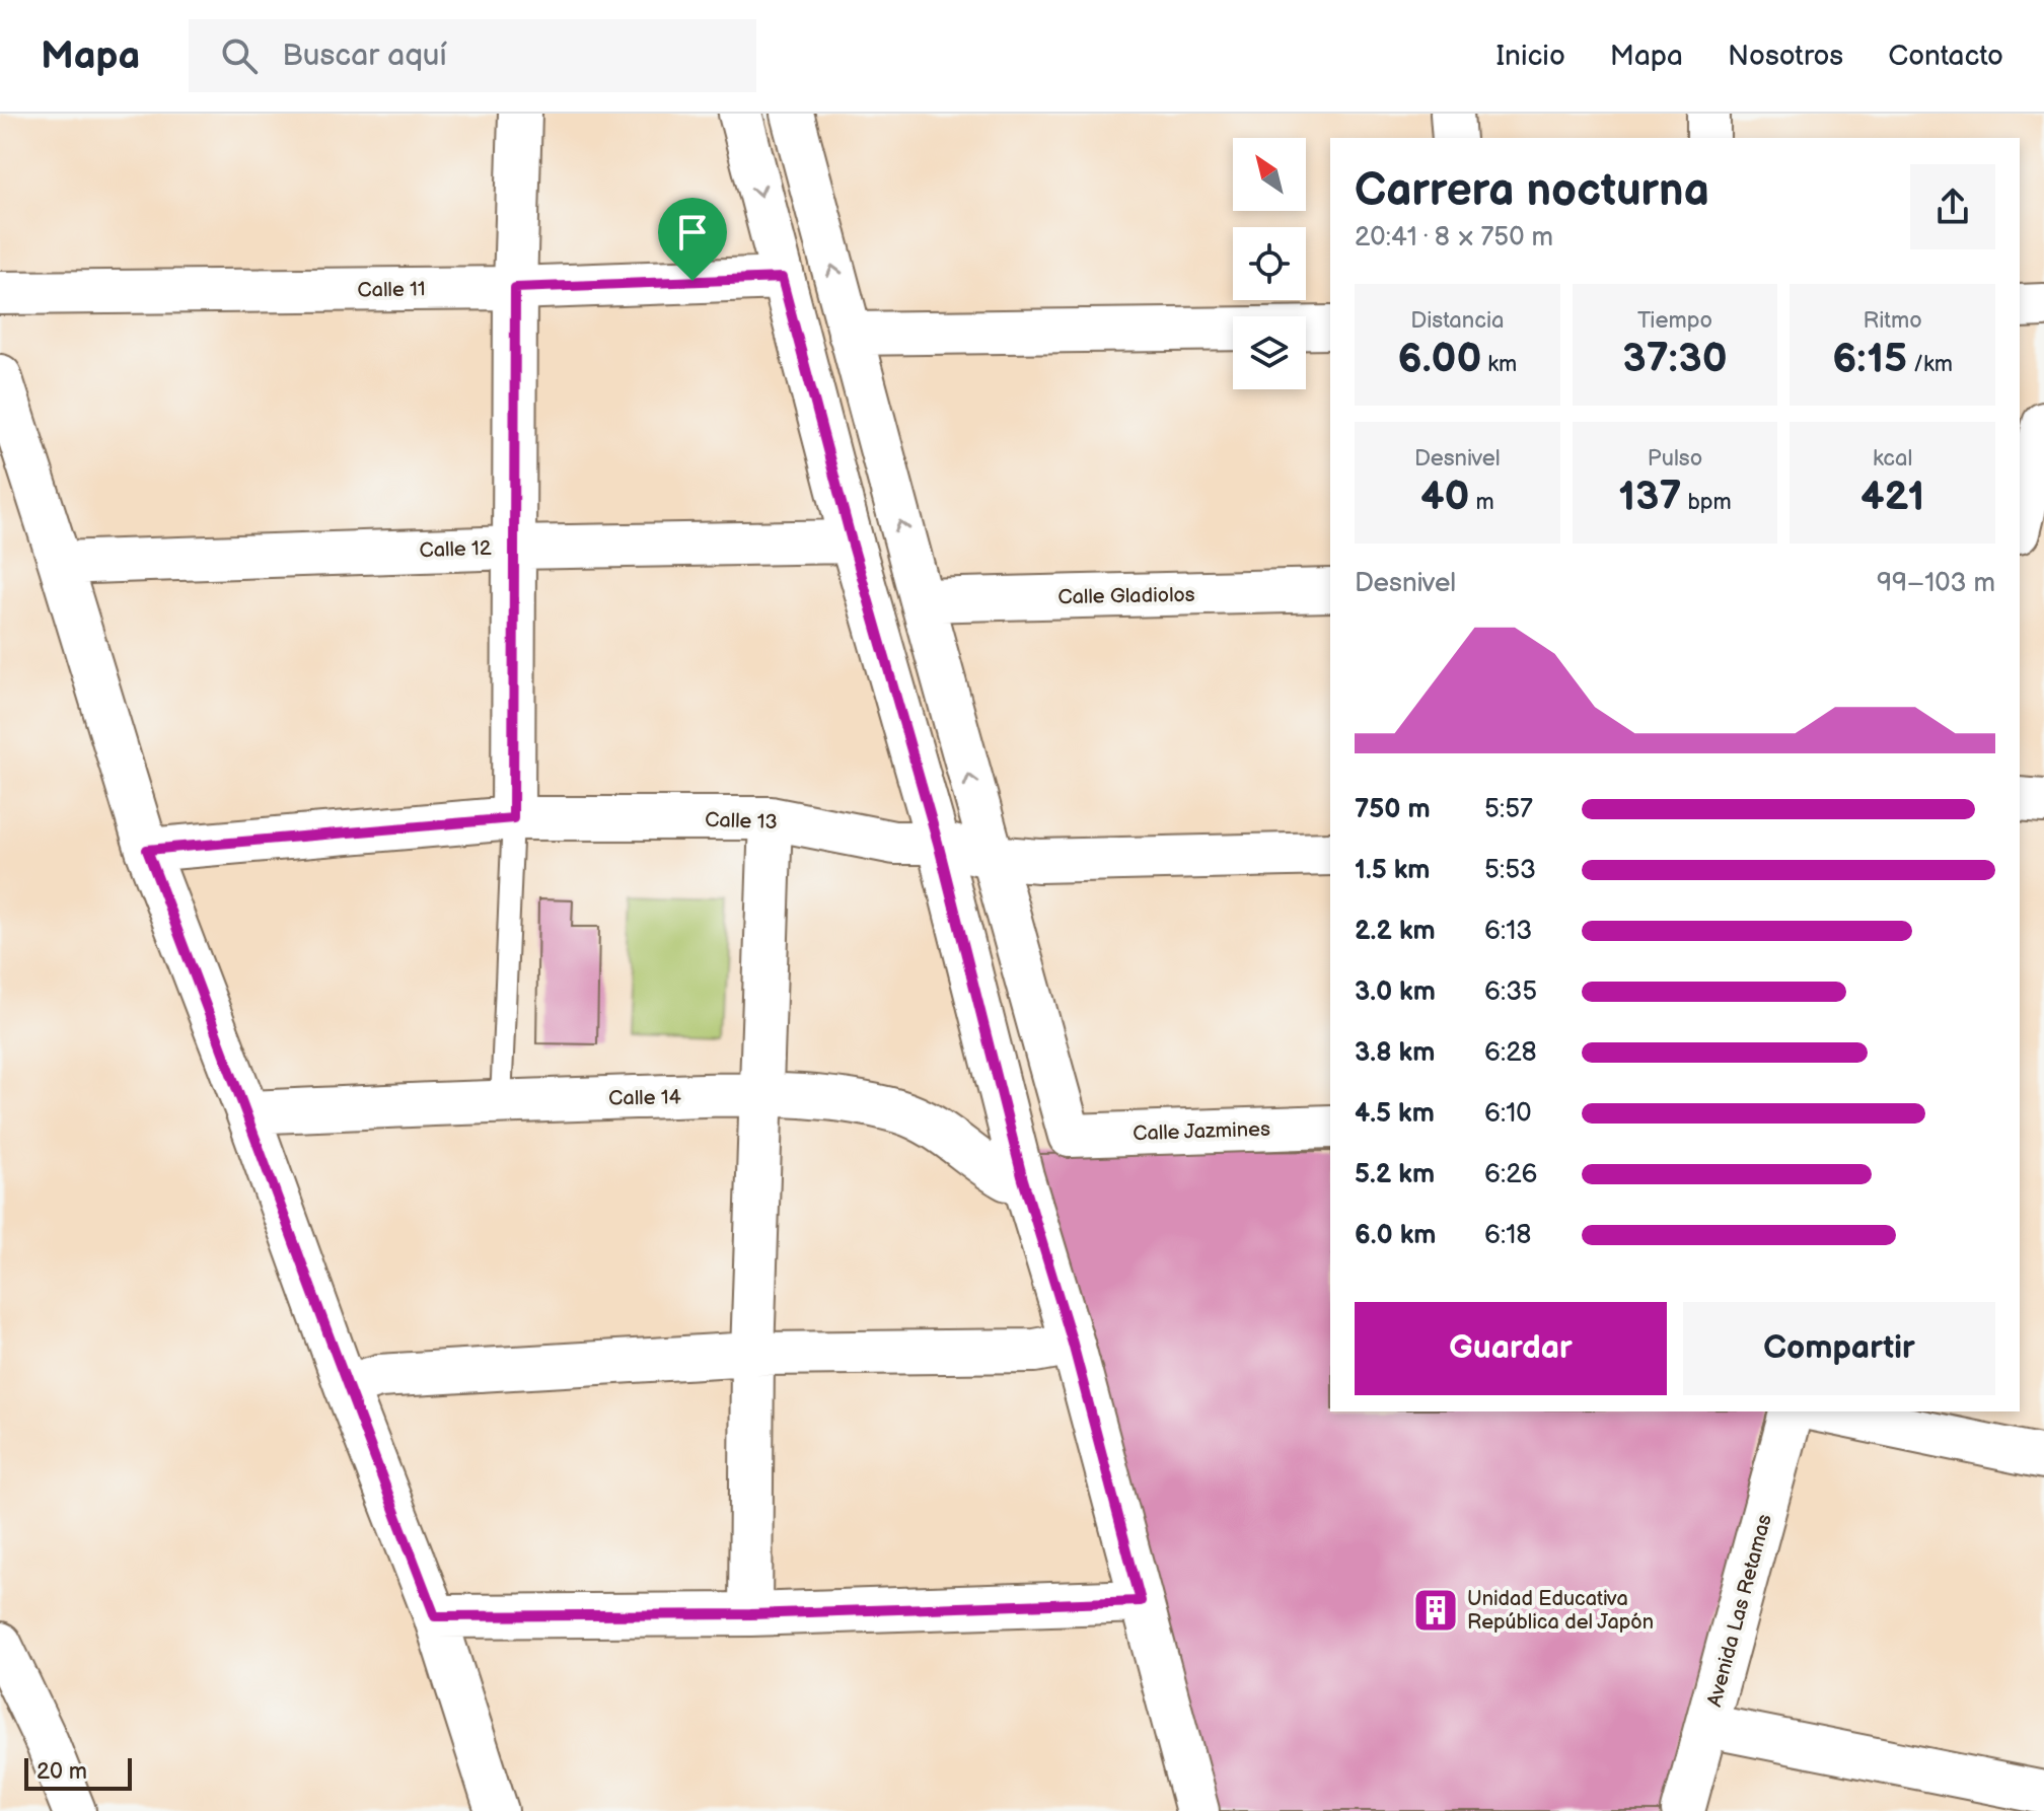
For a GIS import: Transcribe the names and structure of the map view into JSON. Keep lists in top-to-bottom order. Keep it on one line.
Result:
{"streets":{"street":["Calle 11","Calle 12","Calle Gladiolos","Calle 13","Calle 14","Calle Jazmines","Avenida Las Retamas"]},"crossings":[["Calle 13","Calle Jazmines"]],"places":{"building":["Unidad Educativa República del Japón"]},"scale_bar":"20 m","north":"top left","page":{"header":"Mapa","search":"Buscar aquí","nav":["Inicio","Mapa","Nosotros","Contacto"],"heading":["Carrera nocturna","20:41 · 8 × 750 m"],"stats":[["Distancia","6.00 km"],["Tiempo","37:30"],["Ritmo","6:15 /km"],["Desnivel","40 m"],["Pulso","137 bpm"],["kcal","421"]],"chart":["Desnivel","99–103 m"],"list":[{"name":"750 m","note":"5:57"},{"name":"1.5 km","note":"5:53"},{"name":"2.2 km","note":"6:13"},{"name":"3.0 km","note":"6:35"},{"name":"3.8 km","note":"6:28"},{"name":"4.5 km","note":"6:10"},{"name":"5.2 km","note":"6:26"},{"name":"6.0 km","note":"6:18"}],"buttons":["Guardar","Compartir"],"scale":"20 m"}}
